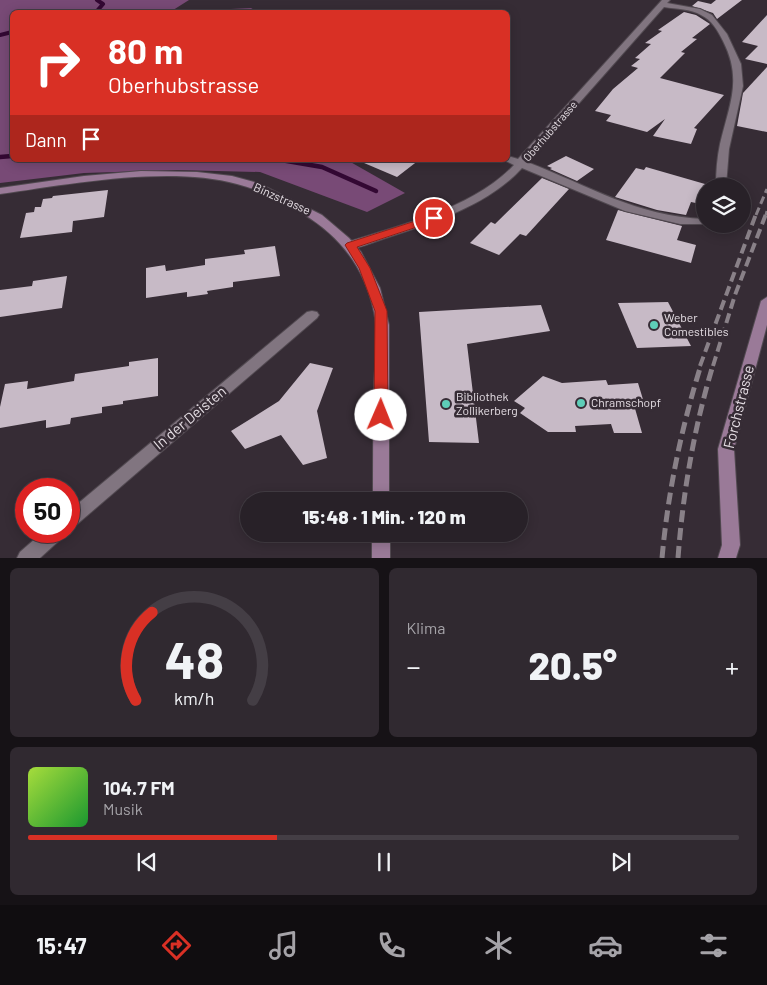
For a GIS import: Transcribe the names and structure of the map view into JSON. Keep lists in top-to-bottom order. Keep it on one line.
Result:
{"streets":{"main road":["Binzstrasse","Forchstrasse"],"street":["Oberhubstrasse","In der Deisten"]},"crossings":[["Oberhubstrasse","Binzstrasse"]],"places":["Weber Comestibles","Chramschopf","Bibliothek Zollikerberg"],"page":{"turn":["80 m","Oberhubstrasse"],"then":"Dann","limit":"50","trip":"15:48 · 1 Min. · 120 m","tile":"Klima","heat":["−","20.5°","+"],"song":["104.7 FM","Musik"],"tabs":"15:47","gauge":["48","km/h"]}}
